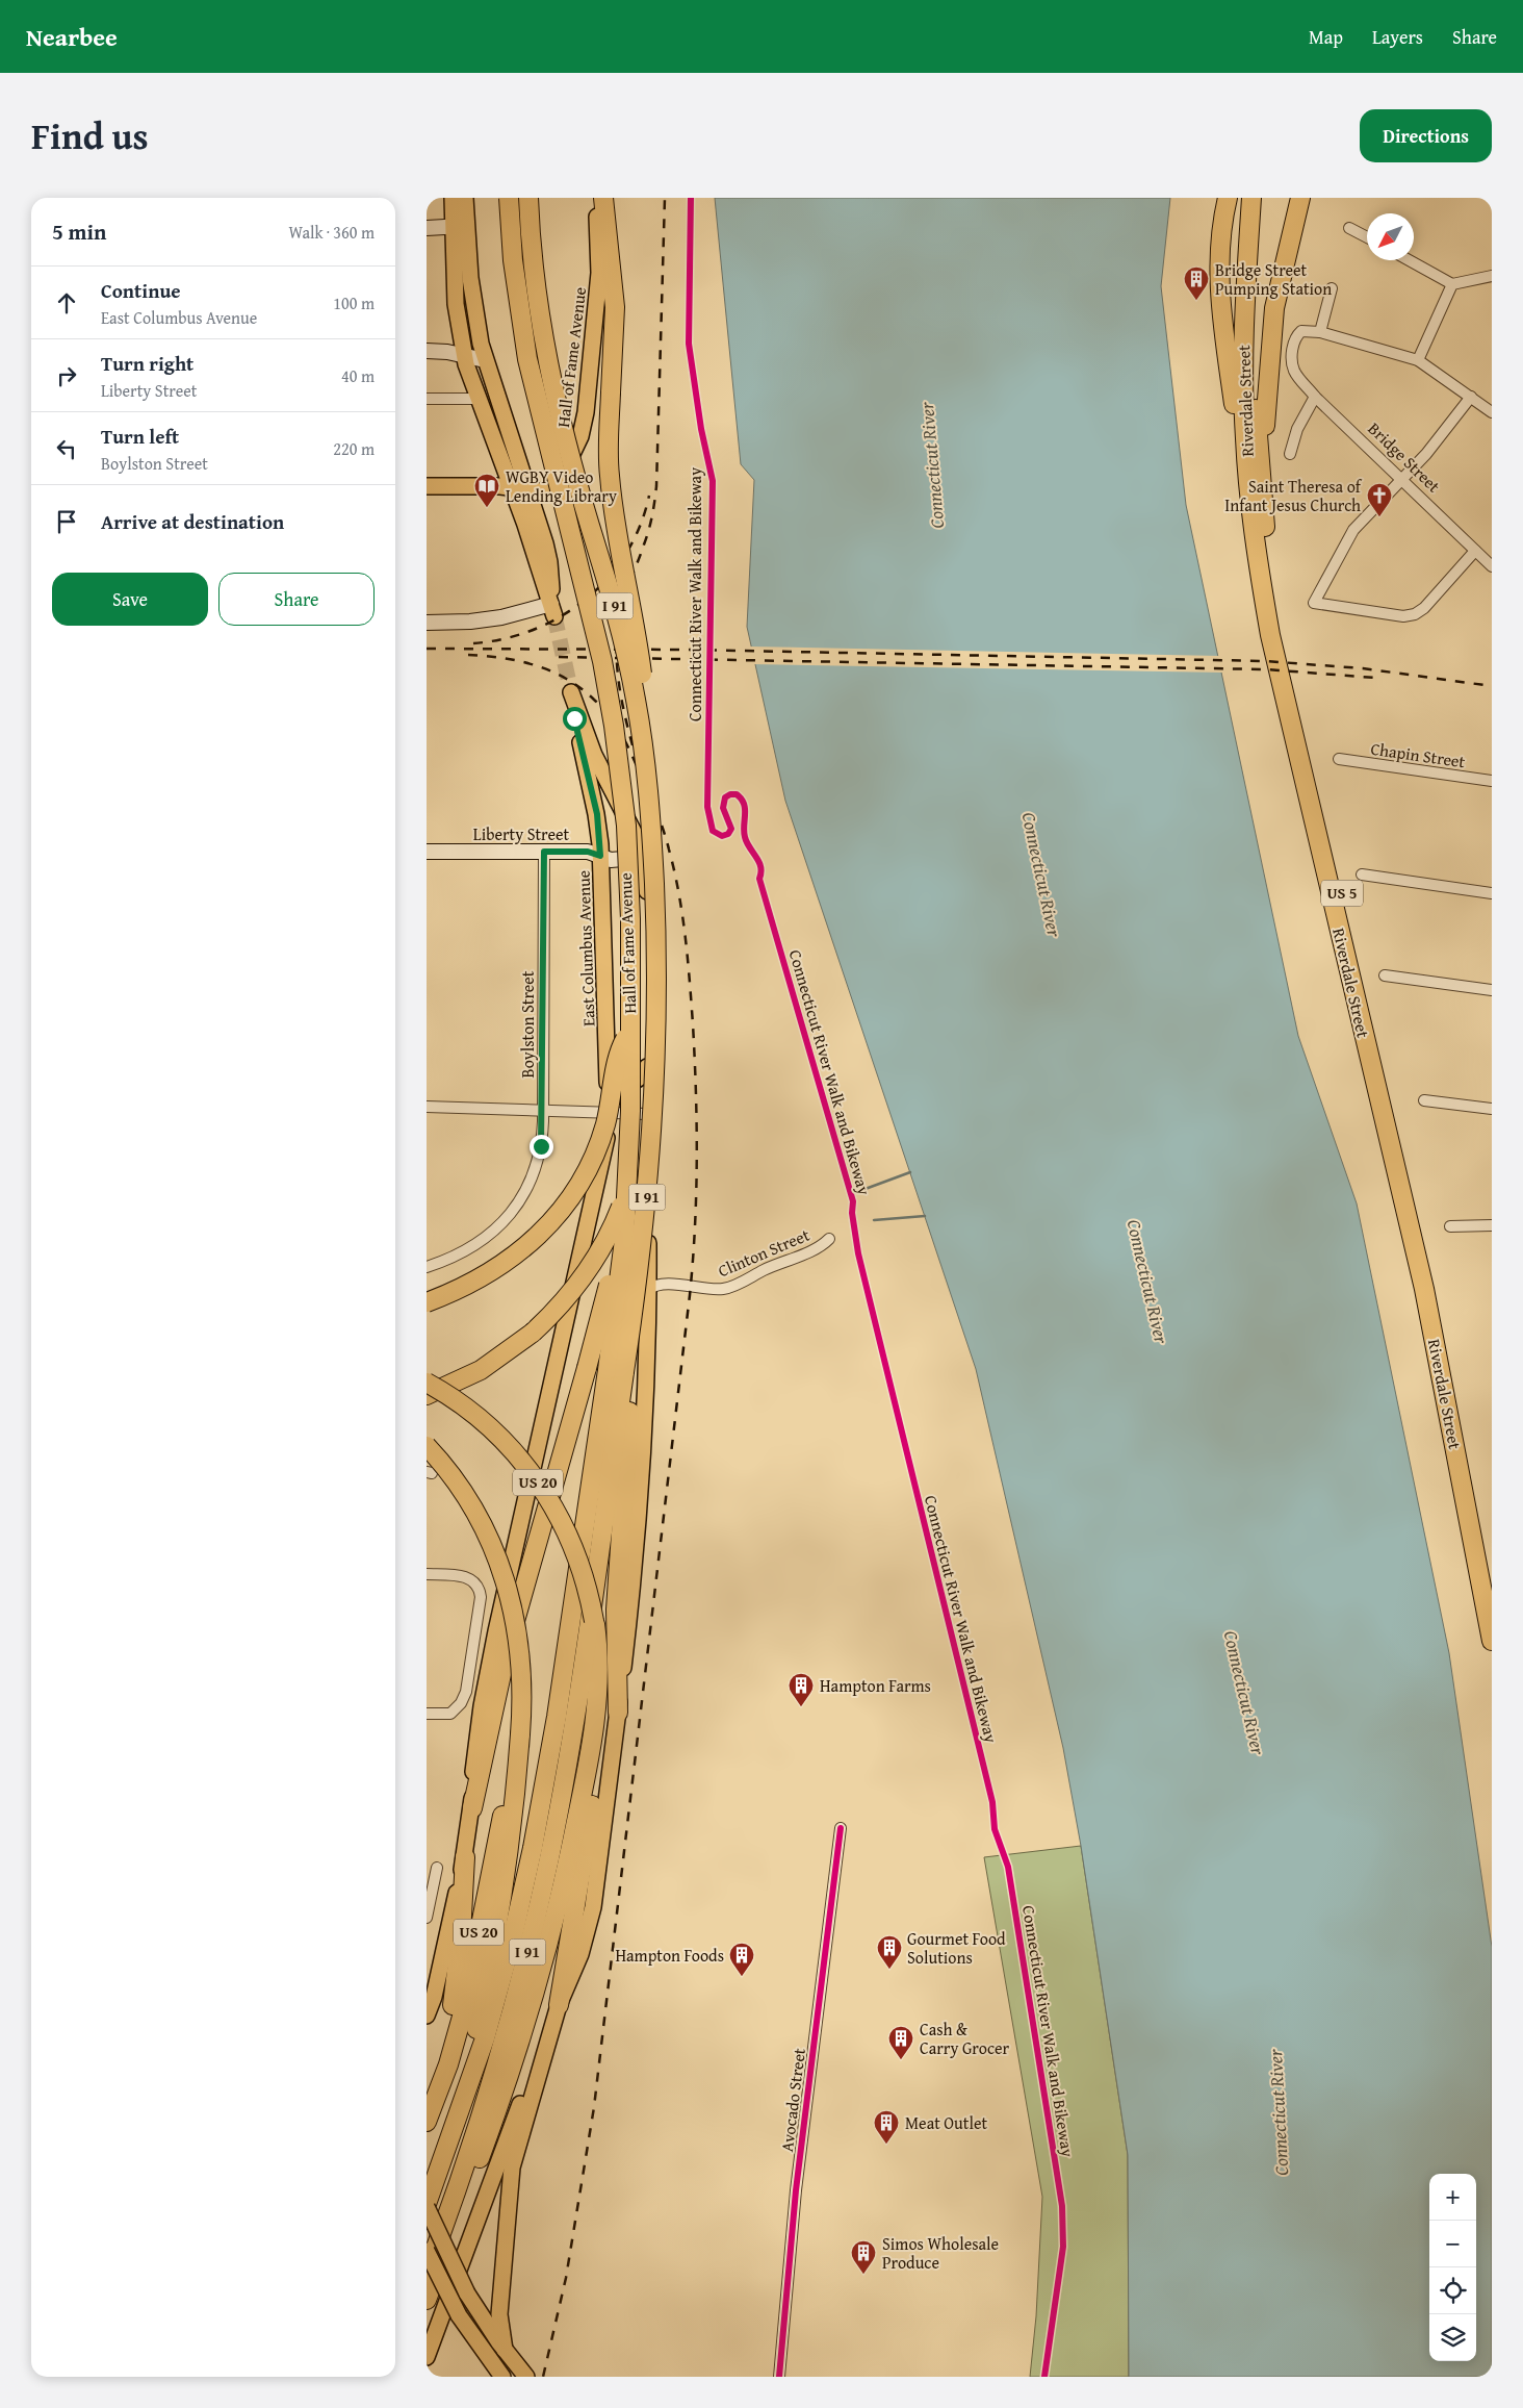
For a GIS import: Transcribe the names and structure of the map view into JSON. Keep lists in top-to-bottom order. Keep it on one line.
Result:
{"streets":{"highway":["Riverdale Street","I 91","US 5","US 20"],"main road":["Hall of Fame Avenue","Liberty Street","East Columbus Avenue"],"street":["Bridge Street","Chapin Street","Boylston Street","Clinton Street","Avocado Street"],"cycle path":["Connecticut River Walk and Bikeway"]},"crossings":[["Hall of Fame Avenue","I 91"],["Hall of Fame Avenue","Liberty Street"],["Hall of Fame Avenue","East Columbus Avenue"],["Hall of Fame Avenue","Clinton Street"],["Hall of Fame Avenue","US 20"],["I 91","Clinton Street"],["Liberty Street","East Columbus Avenue"],["Liberty Street","Boylston Street"]],"water":["Connecticut River"],"places":{"building":["Bridge Street Pumping Station","Hampton Farms","Gourmet Food Solutions","Hampton Foods","Cash & Carry Grocer","Meat Outlet","Simos Wholesale Produce"],"library":["WGBY Video Lending Library"],"church":["Saint Theresa of Infant Jesus Church"]},"north":"bottom left","page":{"header":"Nearbee","nav":["Map","Layers","Share"],"title":"Find us","buttons":["Directions",["Save","Share"]],"heading":["5 min","Walk · 360 m"],"list":[["Continue","East Columbus Avenue","100 m"],["Turn right","Liberty Street","40 m"],["Turn left","Boylston Street","220 m"],"Arrive at destination"],"map_buttons":["+","−"]}}
